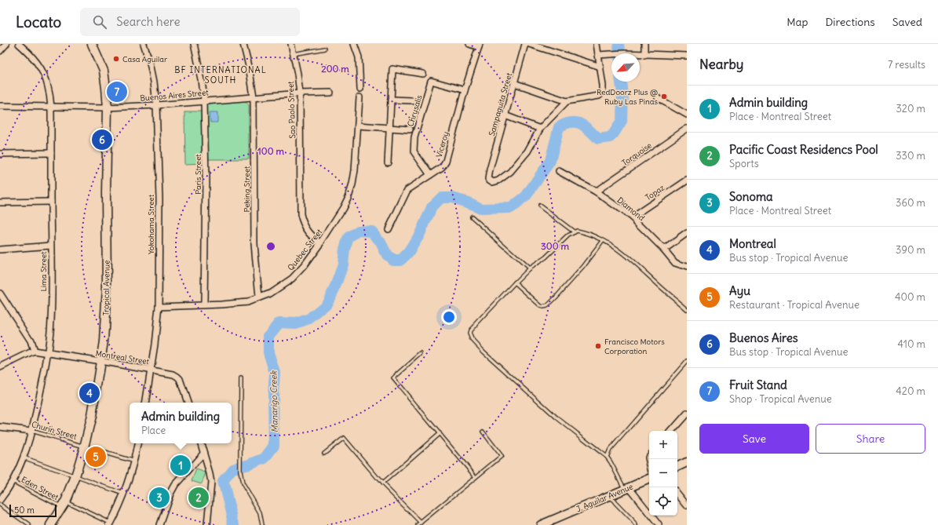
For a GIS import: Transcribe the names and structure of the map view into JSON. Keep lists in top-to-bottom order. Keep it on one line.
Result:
{"streets":{"street":["Buenos Aires Street","Sampaguita Street","Sao Paolo Street","Chrysalis","Viceroy","Torquoise","Paris Street","Peking Street","Topaz","Diamond","Yokohama Street","Quebec Street","Lima Street","Tropical Avenue","Montreal Street","Churin Street","J. Aguilar Avenue"],"lane":["Eden Street"]},"crossings":[["Buenos Aires Street","Sao Paolo Street"],["Buenos Aires Street","Paris Street"],["Buenos Aires Street","Peking Street"],["Buenos Aires Street","Yokohama Street"],["Buenos Aires Street","Lima Street"],["Buenos Aires Street","Tropical Avenue"],["Sao Paolo Street","Quebec Street"],["Chrysalis","Viceroy"],["Torquoise","Diamond"],["Paris Street","Quebec Street"],["Peking Street","Quebec Street"],["Topaz","Diamond"],["Yokohama Street","Quebec Street"],["Yokohama Street","Montreal Street"],["Lima Street","Montreal Street"],["Lima Street","Churin Street"],["Lima Street","Eden Street"],["Tropical Avenue","Montreal Street"],["Tropical Avenue","Churin Street"],["Tropical Avenue","Eden Street"]],"districts":["BF INTERNATIONAL SOUTH"],"water":["Manarigo Creek"],"places":["Casa Aguilar","RedDoorz Plus @ Ruby Las Pinas","Francisco Motors Corporation"],"scale_bar":"50 m","north":"bottom left","page":{"header":"Locato","search":"Search here","nav":["Map","Directions","Saved"],"heading":["Nearby","7 results"],"pins":["7","6","4","5","1","2","3"],"list":[{"mark":"1","name":"Admin building","note":"Place · Montreal Street","value":"320 m"},{"mark":"2","name":"Pacific Coast Residencs Pool","note":"Sports","value":"330 m"},{"mark":"3","name":"Sonoma","note":"Place · Montreal Street","value":"360 m"},{"mark":"4","name":"Montreal","note":"Bus stop · Tropical Avenue","value":"390 m"},{"mark":"5","name":"Ayu","note":"Restaurant · Tropical Avenue","value":"400 m"},{"mark":"6","name":"Buenos Aires","note":"Bus stop · Tropical Avenue","value":"410 m"},{"mark":"7","name":"Fruit Stand","note":"Shop · Tropical Avenue","value":"420 m"}],"popup":["Admin building","Place"],"buttons":["Save","Share"],"map_buttons":["+","−"],"scale":"50 m"},"rings":["200 m","100 m","300 m"]}
